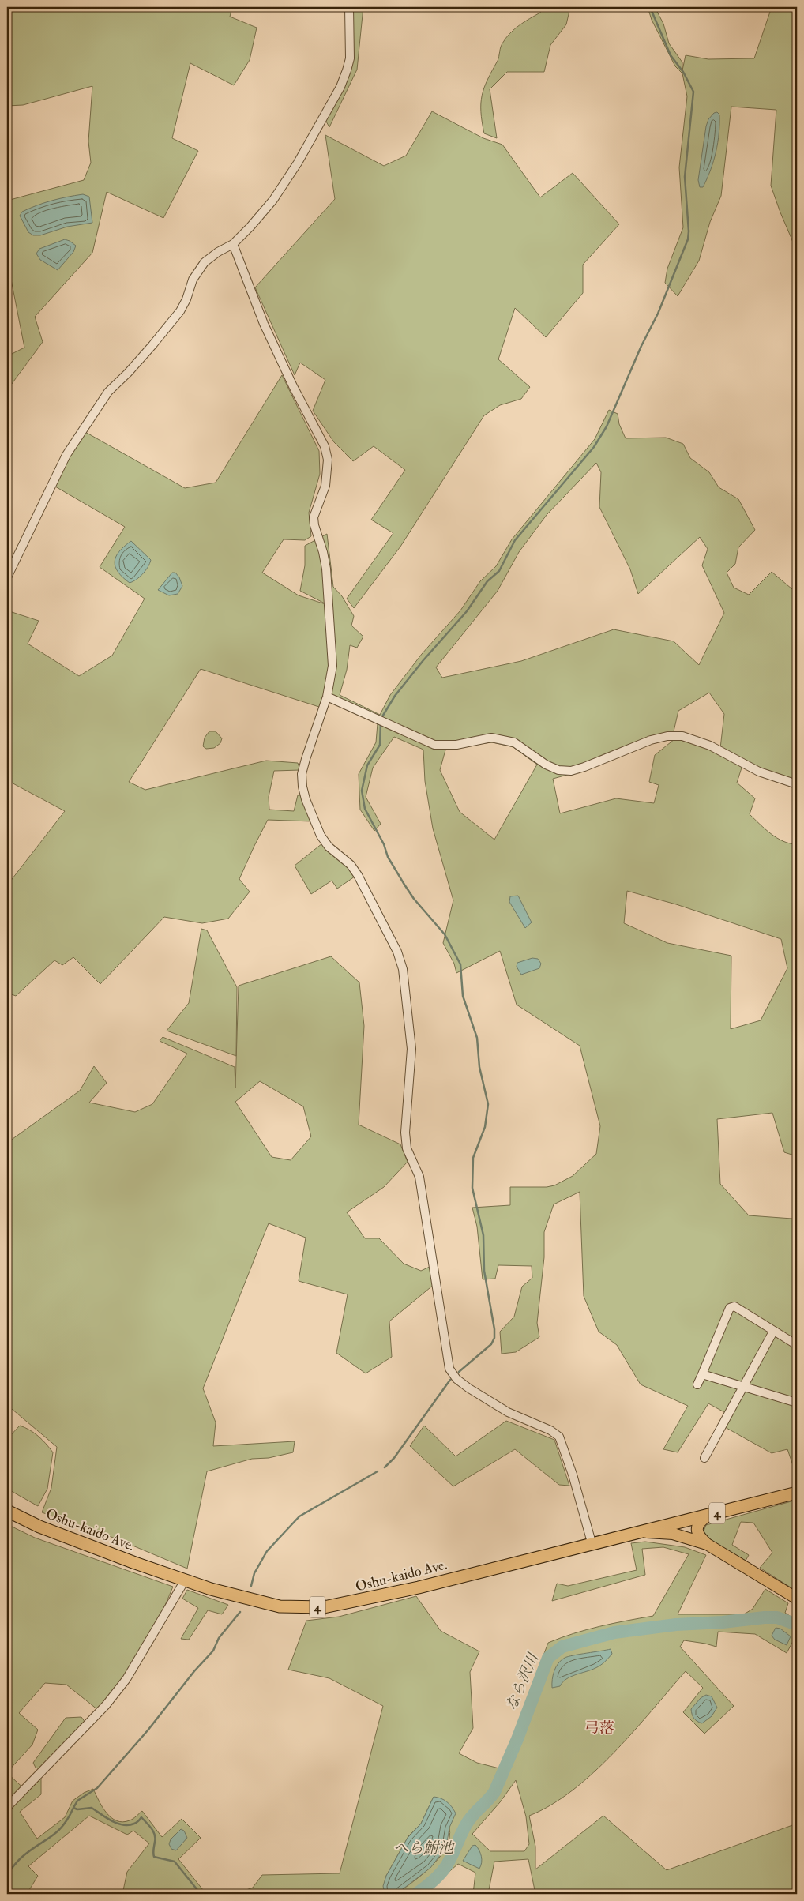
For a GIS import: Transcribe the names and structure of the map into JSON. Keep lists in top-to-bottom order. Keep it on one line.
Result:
{"streets":{"highway":["4","Oshu-kaido Ave."]},"crossings":[["4","Oshu-kaido Ave."]],"districts":["弓落"],"water":["なら沢川","へら鮒池"]}
